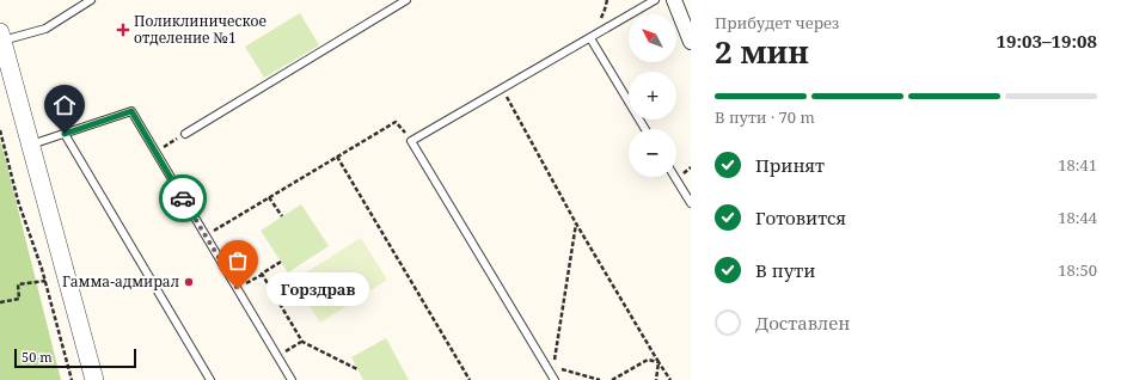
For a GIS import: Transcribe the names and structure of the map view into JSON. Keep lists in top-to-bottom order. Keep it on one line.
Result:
{"places":{"health":["Поликлиническое отделение №1"],"other":["Гамма-адмирал","Горздрав"]},"scale_bar":"50 m","north":"top left","page":{"heading":["2 мин","Прибудет через","19:03–19:08"],"map_buttons":["+","−"],"bar":"В пути · 70 m","list":[["Принят","18:41"],["Готовится","18:44"],["В пути","18:50"],"Доставлен"],"bubble":"Горздрав","scale":"50 m"}}
